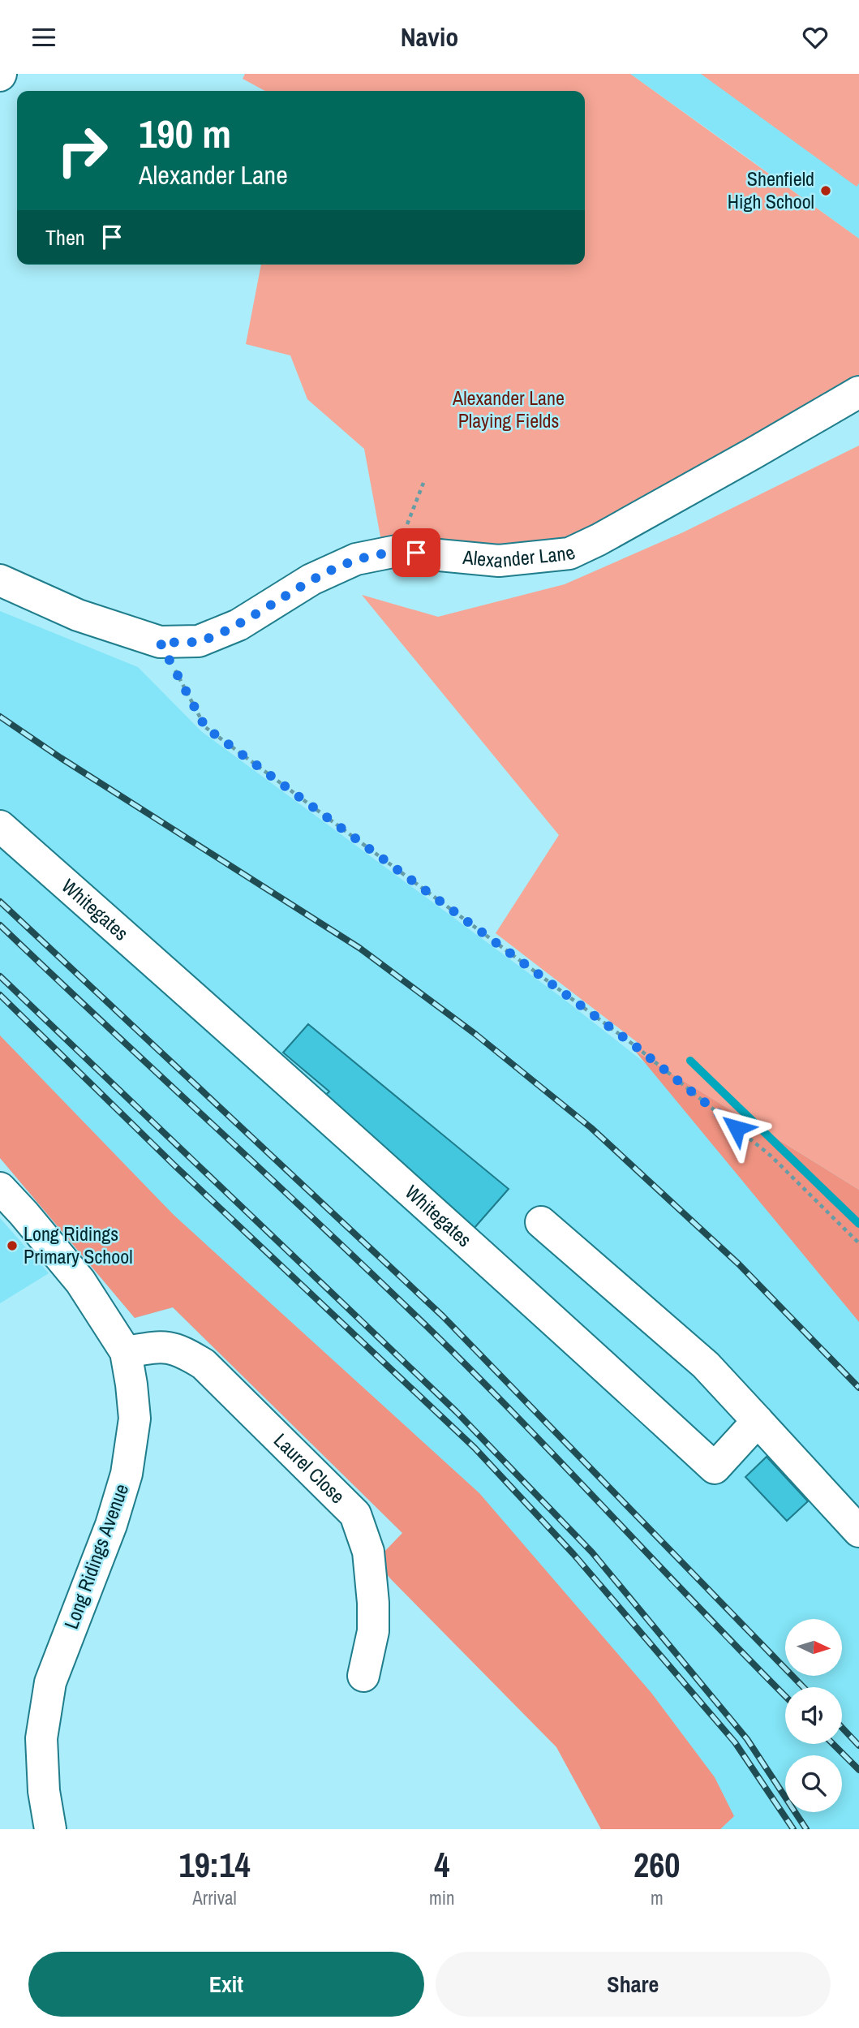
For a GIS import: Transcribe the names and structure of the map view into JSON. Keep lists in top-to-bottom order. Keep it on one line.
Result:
{"streets":{"street":["Alexander Lane","Whitegates","Laurel Close","Long Ridings Avenue"]},"crossings":[["Laurel Close","Long Ridings Avenue"]],"parks":["Alexander Lane Playing Fields"],"places":["Shenfield High School","Long Ridings Primary School"],"north":"right","page":{"header":"Navio","turn":["190 m","Alexander Lane"],"then":"Then","eta":["19:14","Arrival","4","min","260","m"],"buttons":["Exit","Share"]}}
